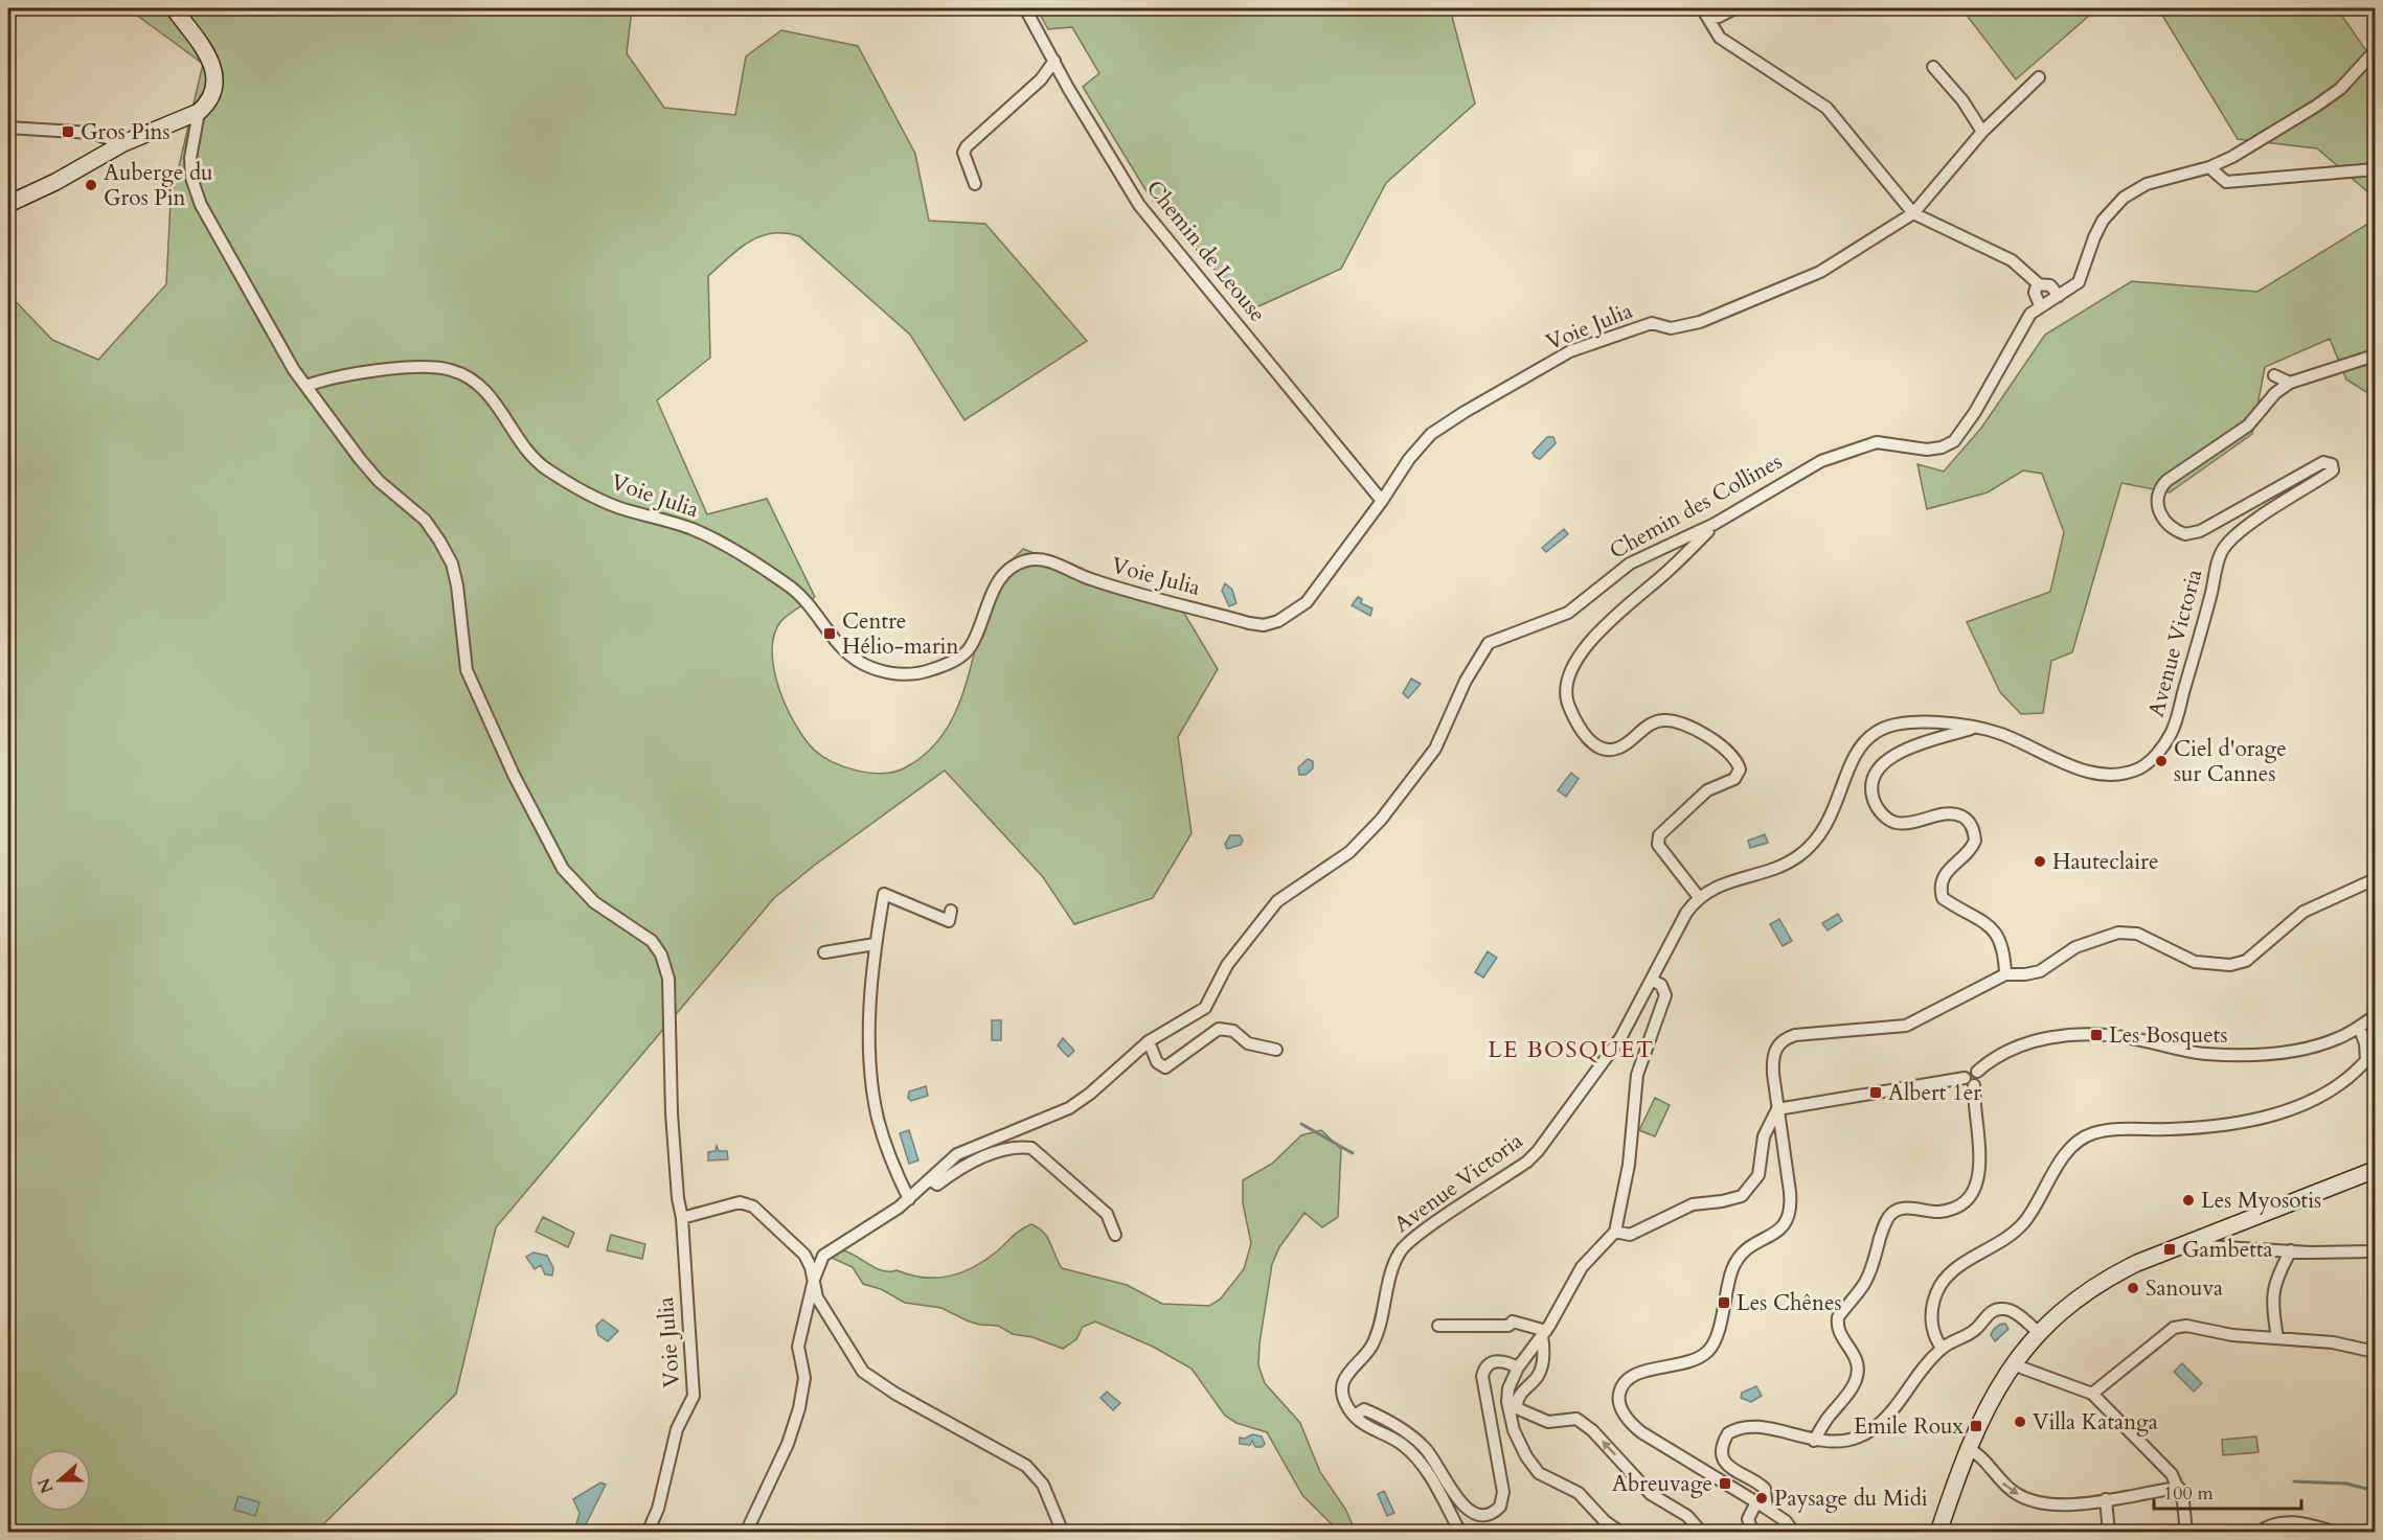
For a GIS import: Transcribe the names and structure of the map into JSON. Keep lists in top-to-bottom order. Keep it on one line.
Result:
{"streets":{"street":["Chemin de Leouse","Voie Julia","Chemin des Collines","Avenue Victoria"]},"crossings":[["Chemin de Leouse","Voie Julia"]],"districts":["LE BOSQUET"],"places":{"transit":["Gros Pins","Centre Hélio-marin","Les Bosquets","Albert 1er","Gambetta","Les Chênes","Emile Roux","Abreuvage"],"other":["Auberge du Gros Pin","Ciel d'orage sur Cannes","Hauteclaire","Les Myosotis","Sanouva","Villa Katanga","Paysage du Midi"]},"scale_bar":"100 m","north":"left"}
